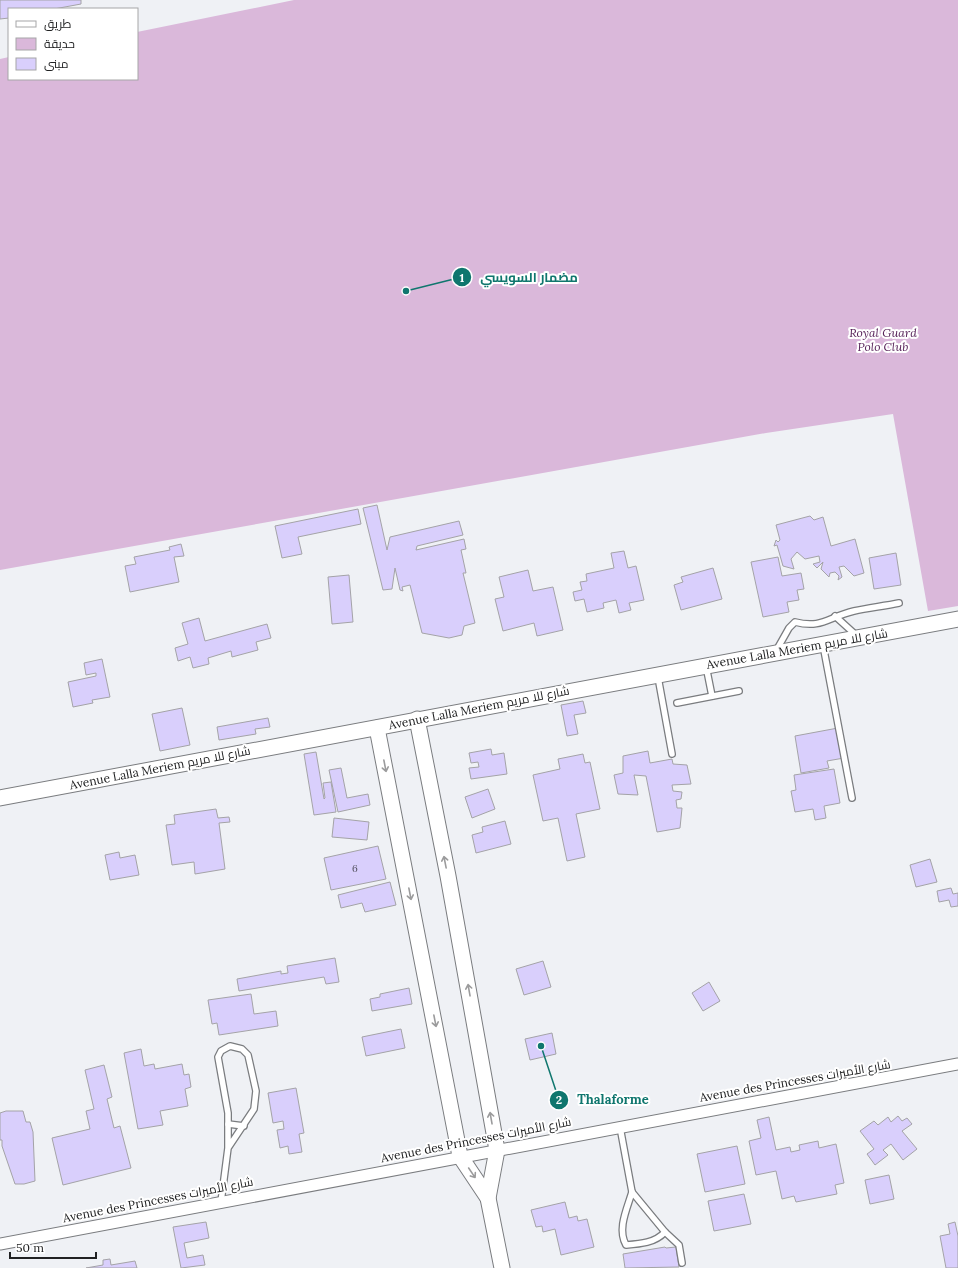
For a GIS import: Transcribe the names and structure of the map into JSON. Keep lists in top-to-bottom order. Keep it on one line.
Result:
{"streets":{"street":["Avenue Lalla Meriem شارع للا مريم","Avenue des Princesses شارع الأميرات"]},"parks":["Royal Guard Polo Club"],"places":["مضمار السويسي","Thalaforme"],"house_numbers":["6"],"legend":["طريق","حديقة","مبنى"],"scale_bar":"50 m"}
